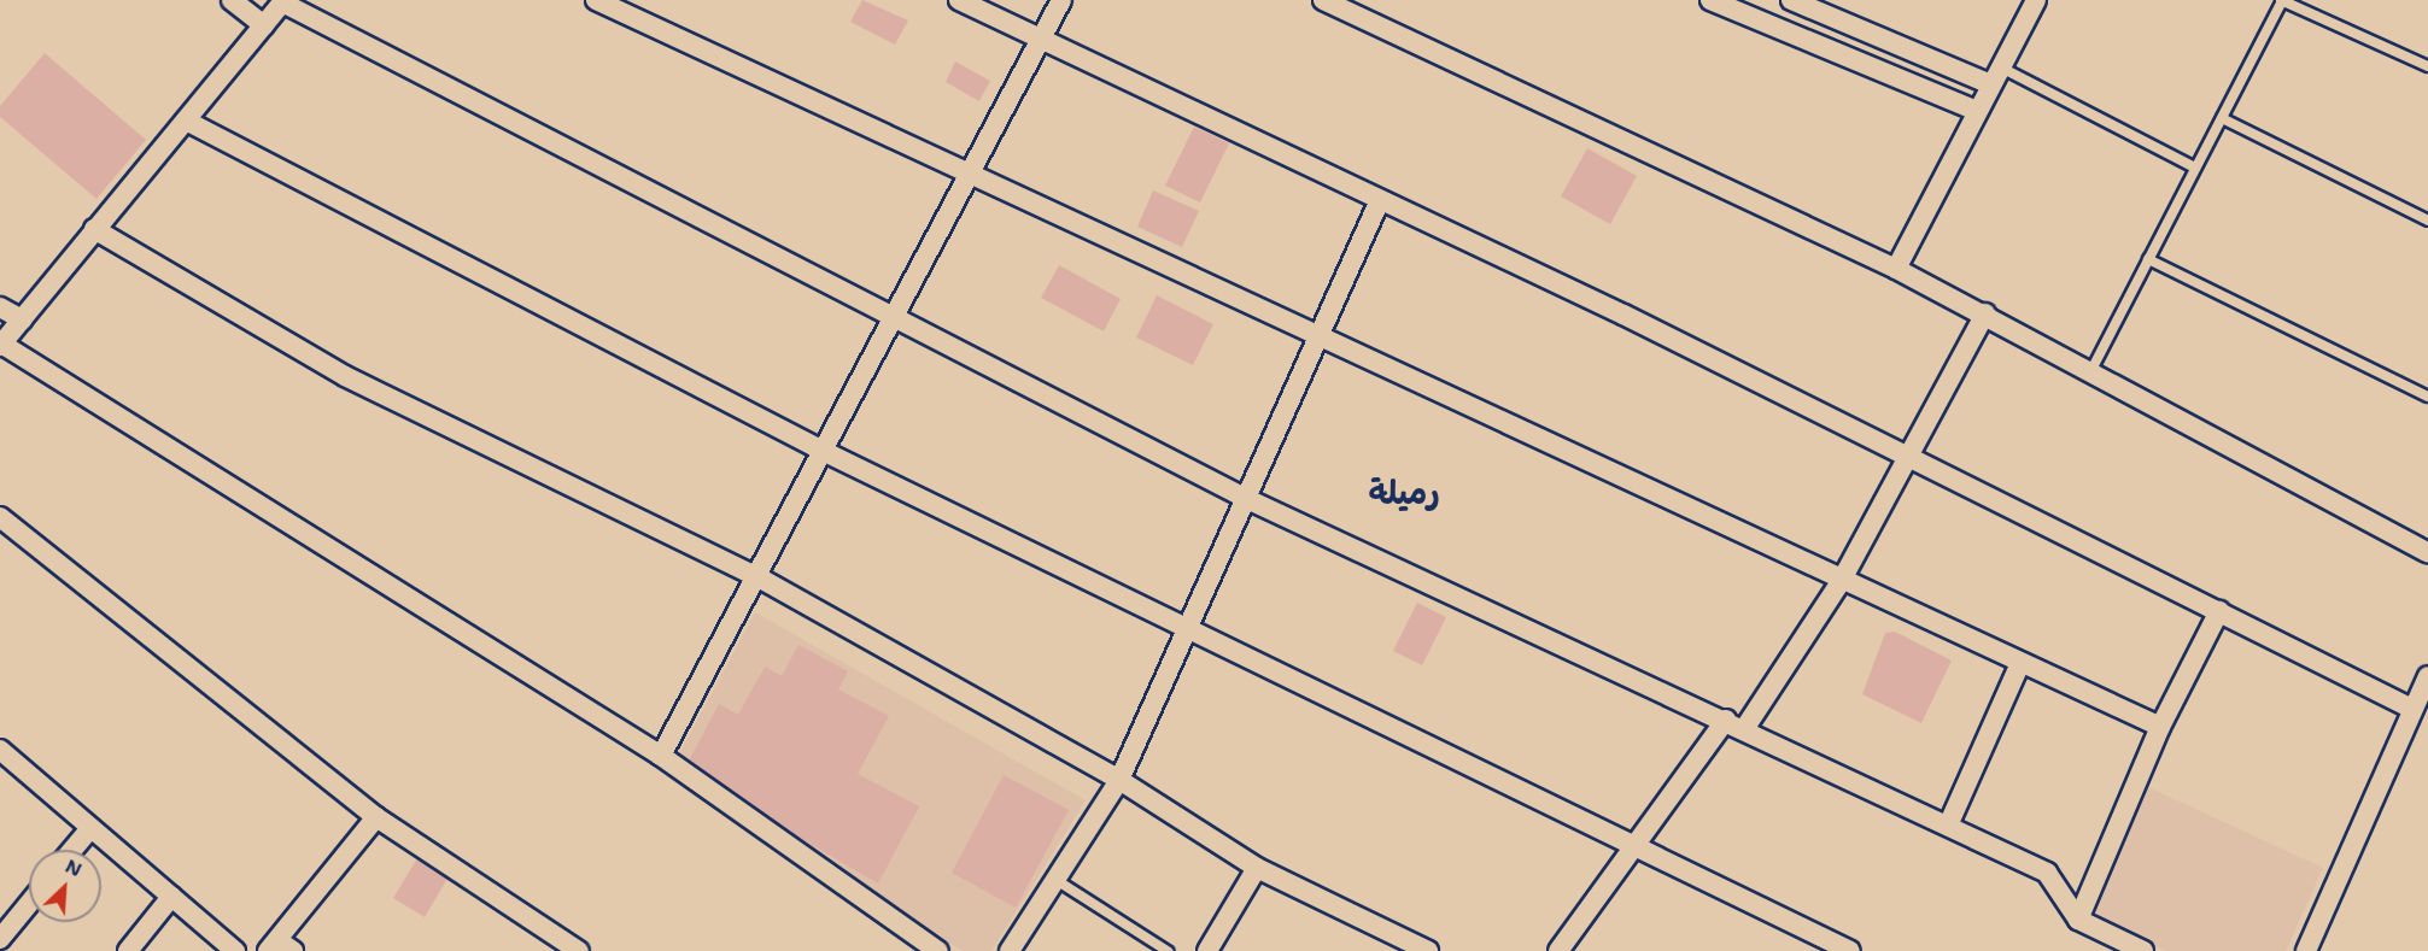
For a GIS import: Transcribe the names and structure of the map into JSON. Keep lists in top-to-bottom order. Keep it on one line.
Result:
{"districts":["رميلة"],"north":"top right"}
